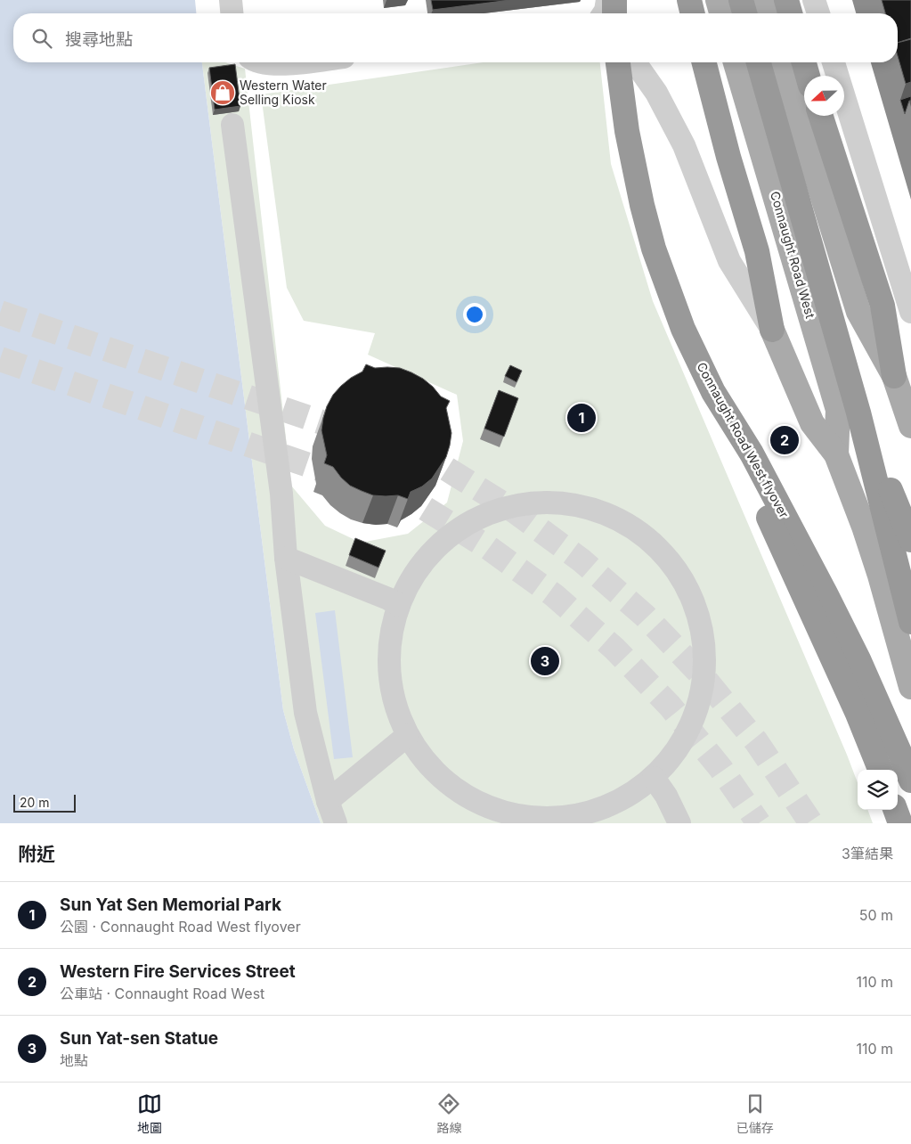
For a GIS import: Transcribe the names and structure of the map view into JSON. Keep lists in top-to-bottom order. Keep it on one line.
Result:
{"streets":{"highway":["Connaught Road West flyover"],"main road":["Connaught Road West"]},"places":{"shop":["Western Water Selling Kiosk"]},"scale_bar":"20 m","north":"left","page":{"search":"搜尋地點","pins":["1","2","3"],"scale":"20 m","heading":["附近","3筆結果"],"list":[{"mark":"1","name":"Sun Yat Sen Memorial Park","note":"公園 · Connaught Road West flyover","value":"50 m"},{"mark":"2","name":"Western Fire Services Street","note":"公車站 · Connaught Road West","value":"110 m"},{"mark":"3","name":"Sun Yat-sen Statue","note":"地點","value":"110 m"}],"nav":["地圖","路線","已儲存"]}}
